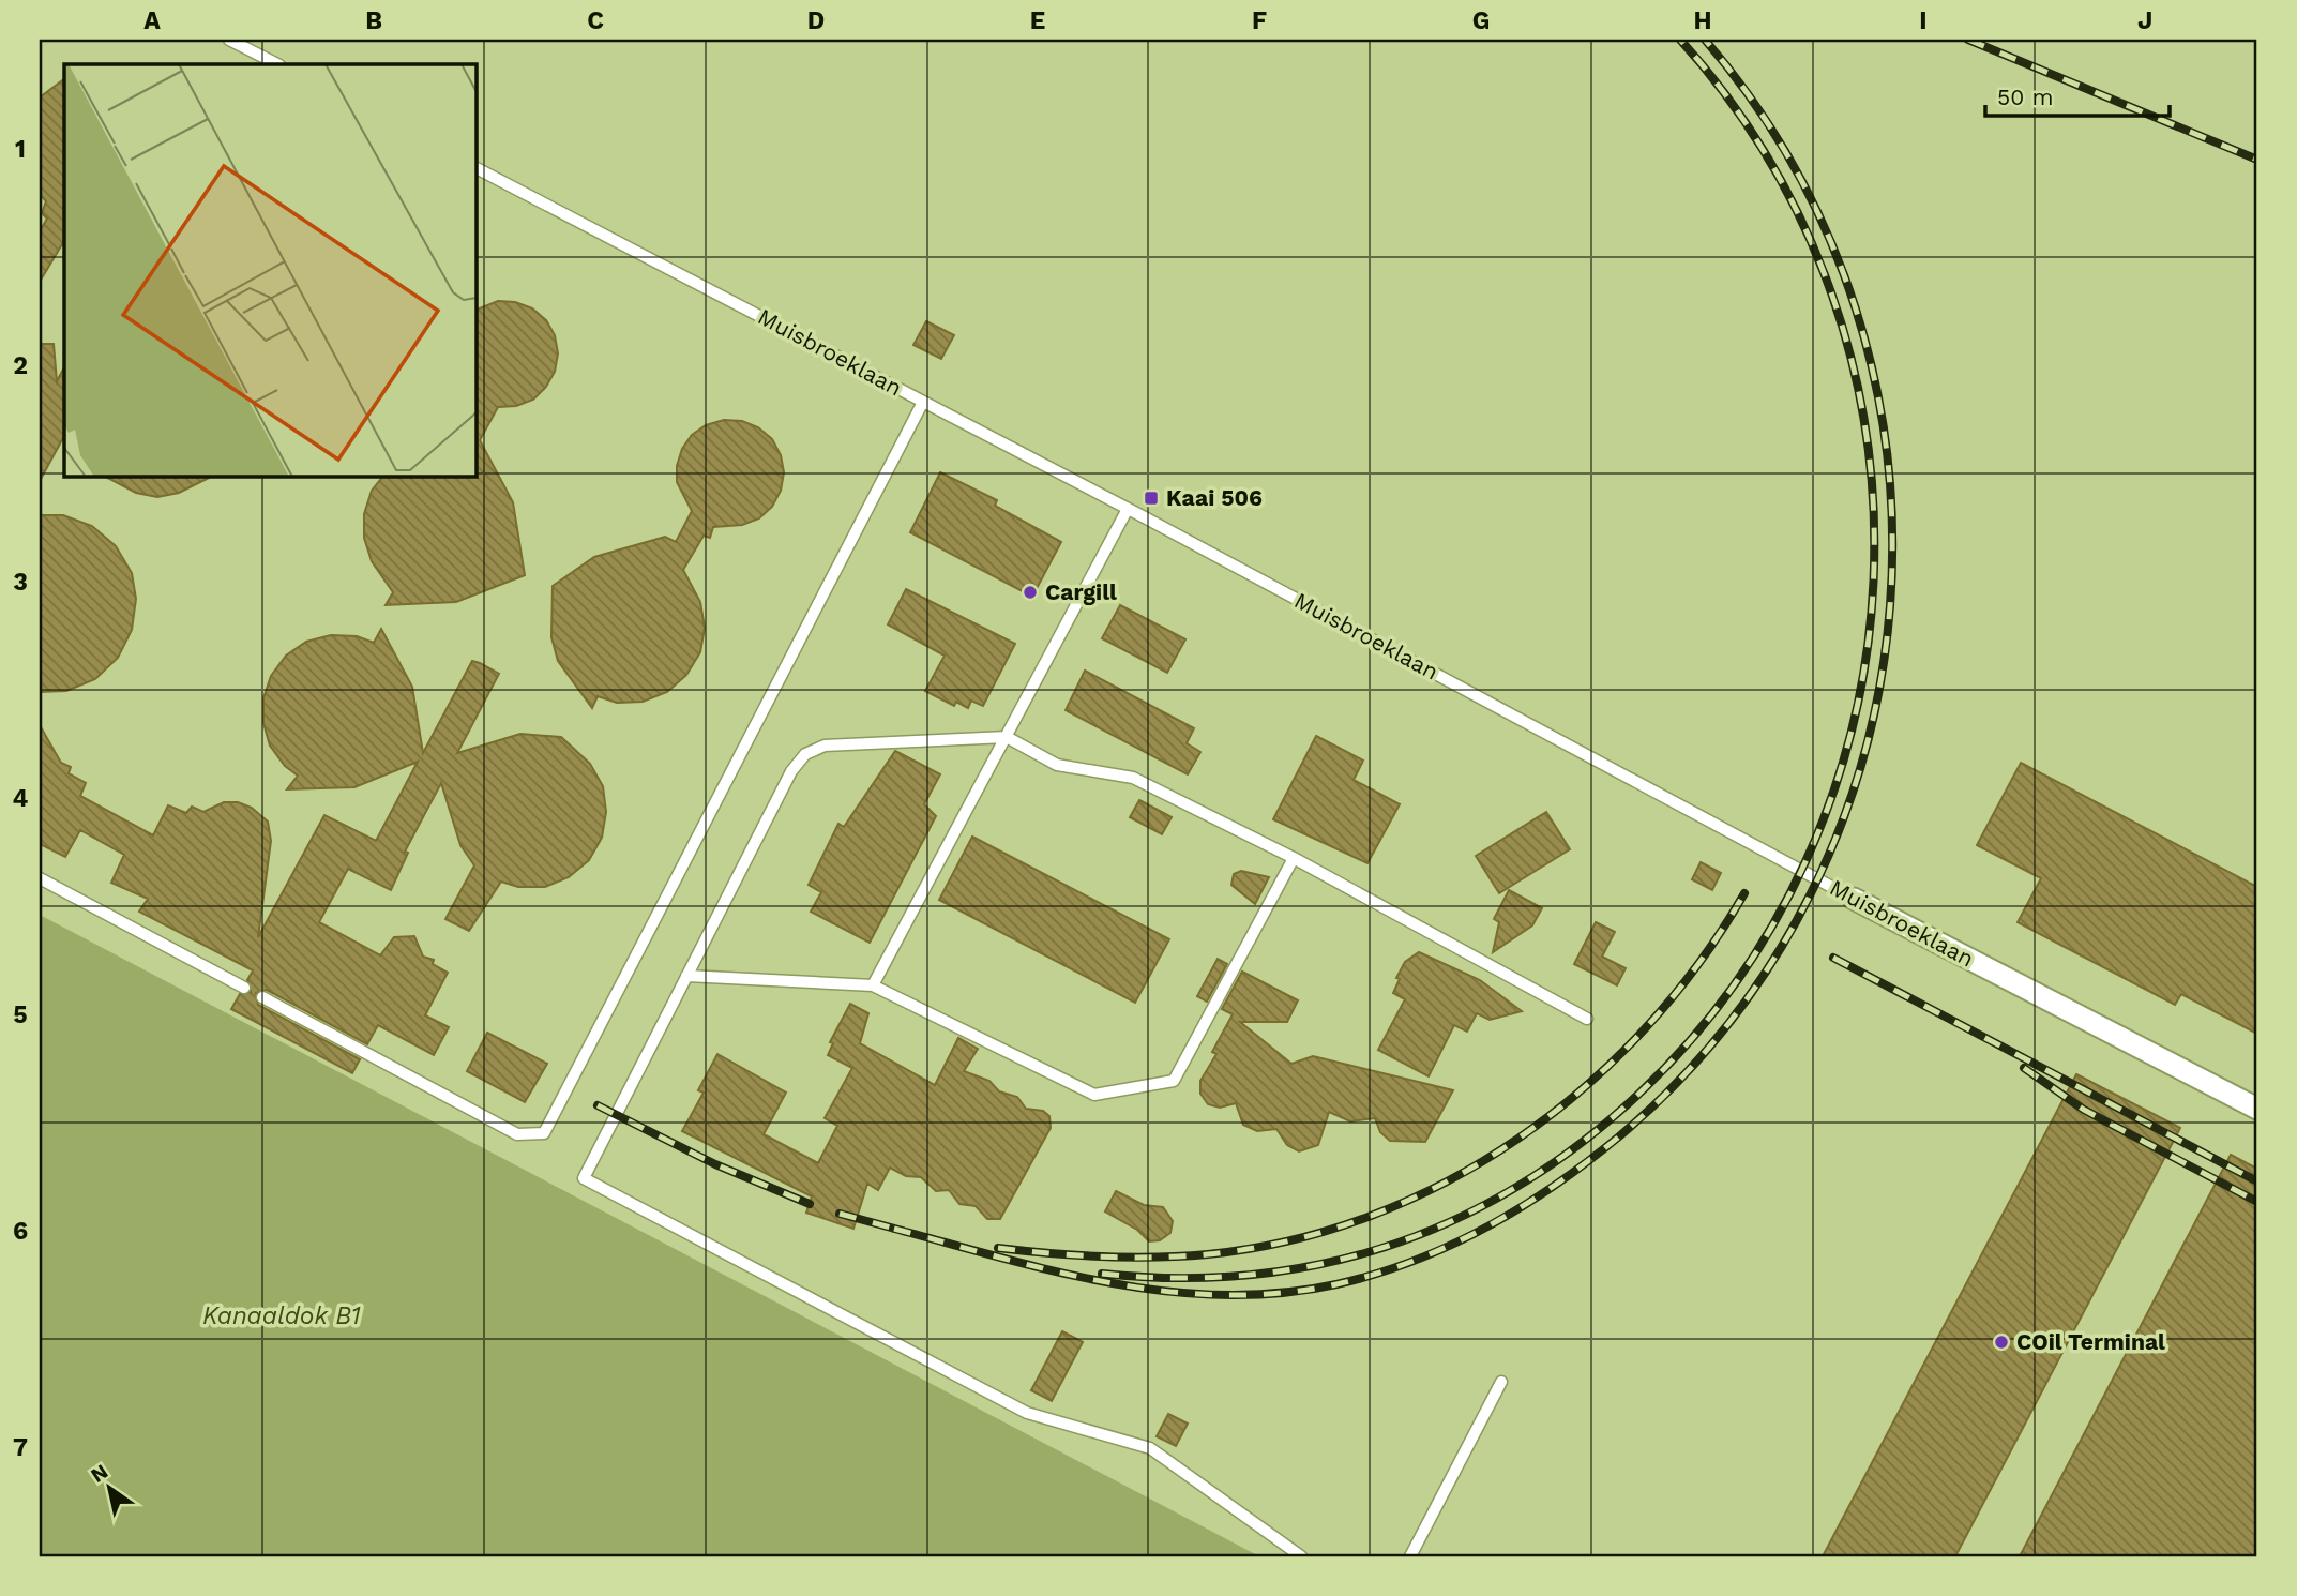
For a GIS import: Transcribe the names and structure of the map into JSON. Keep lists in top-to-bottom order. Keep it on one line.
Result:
{"streets":{"street":["Muisbroeklaan"]},"water":["Kanaaldok B1"],"places":{"transit":["Kaai 506"],"other":["Cargill","COil Terminal"]},"scale_bar":"50 m","north":"top left","grid":{"columns":["A","B","C","D","E","F","G","H","I","J"],"rows":["1","2","3","4","5","6","7"]}}
